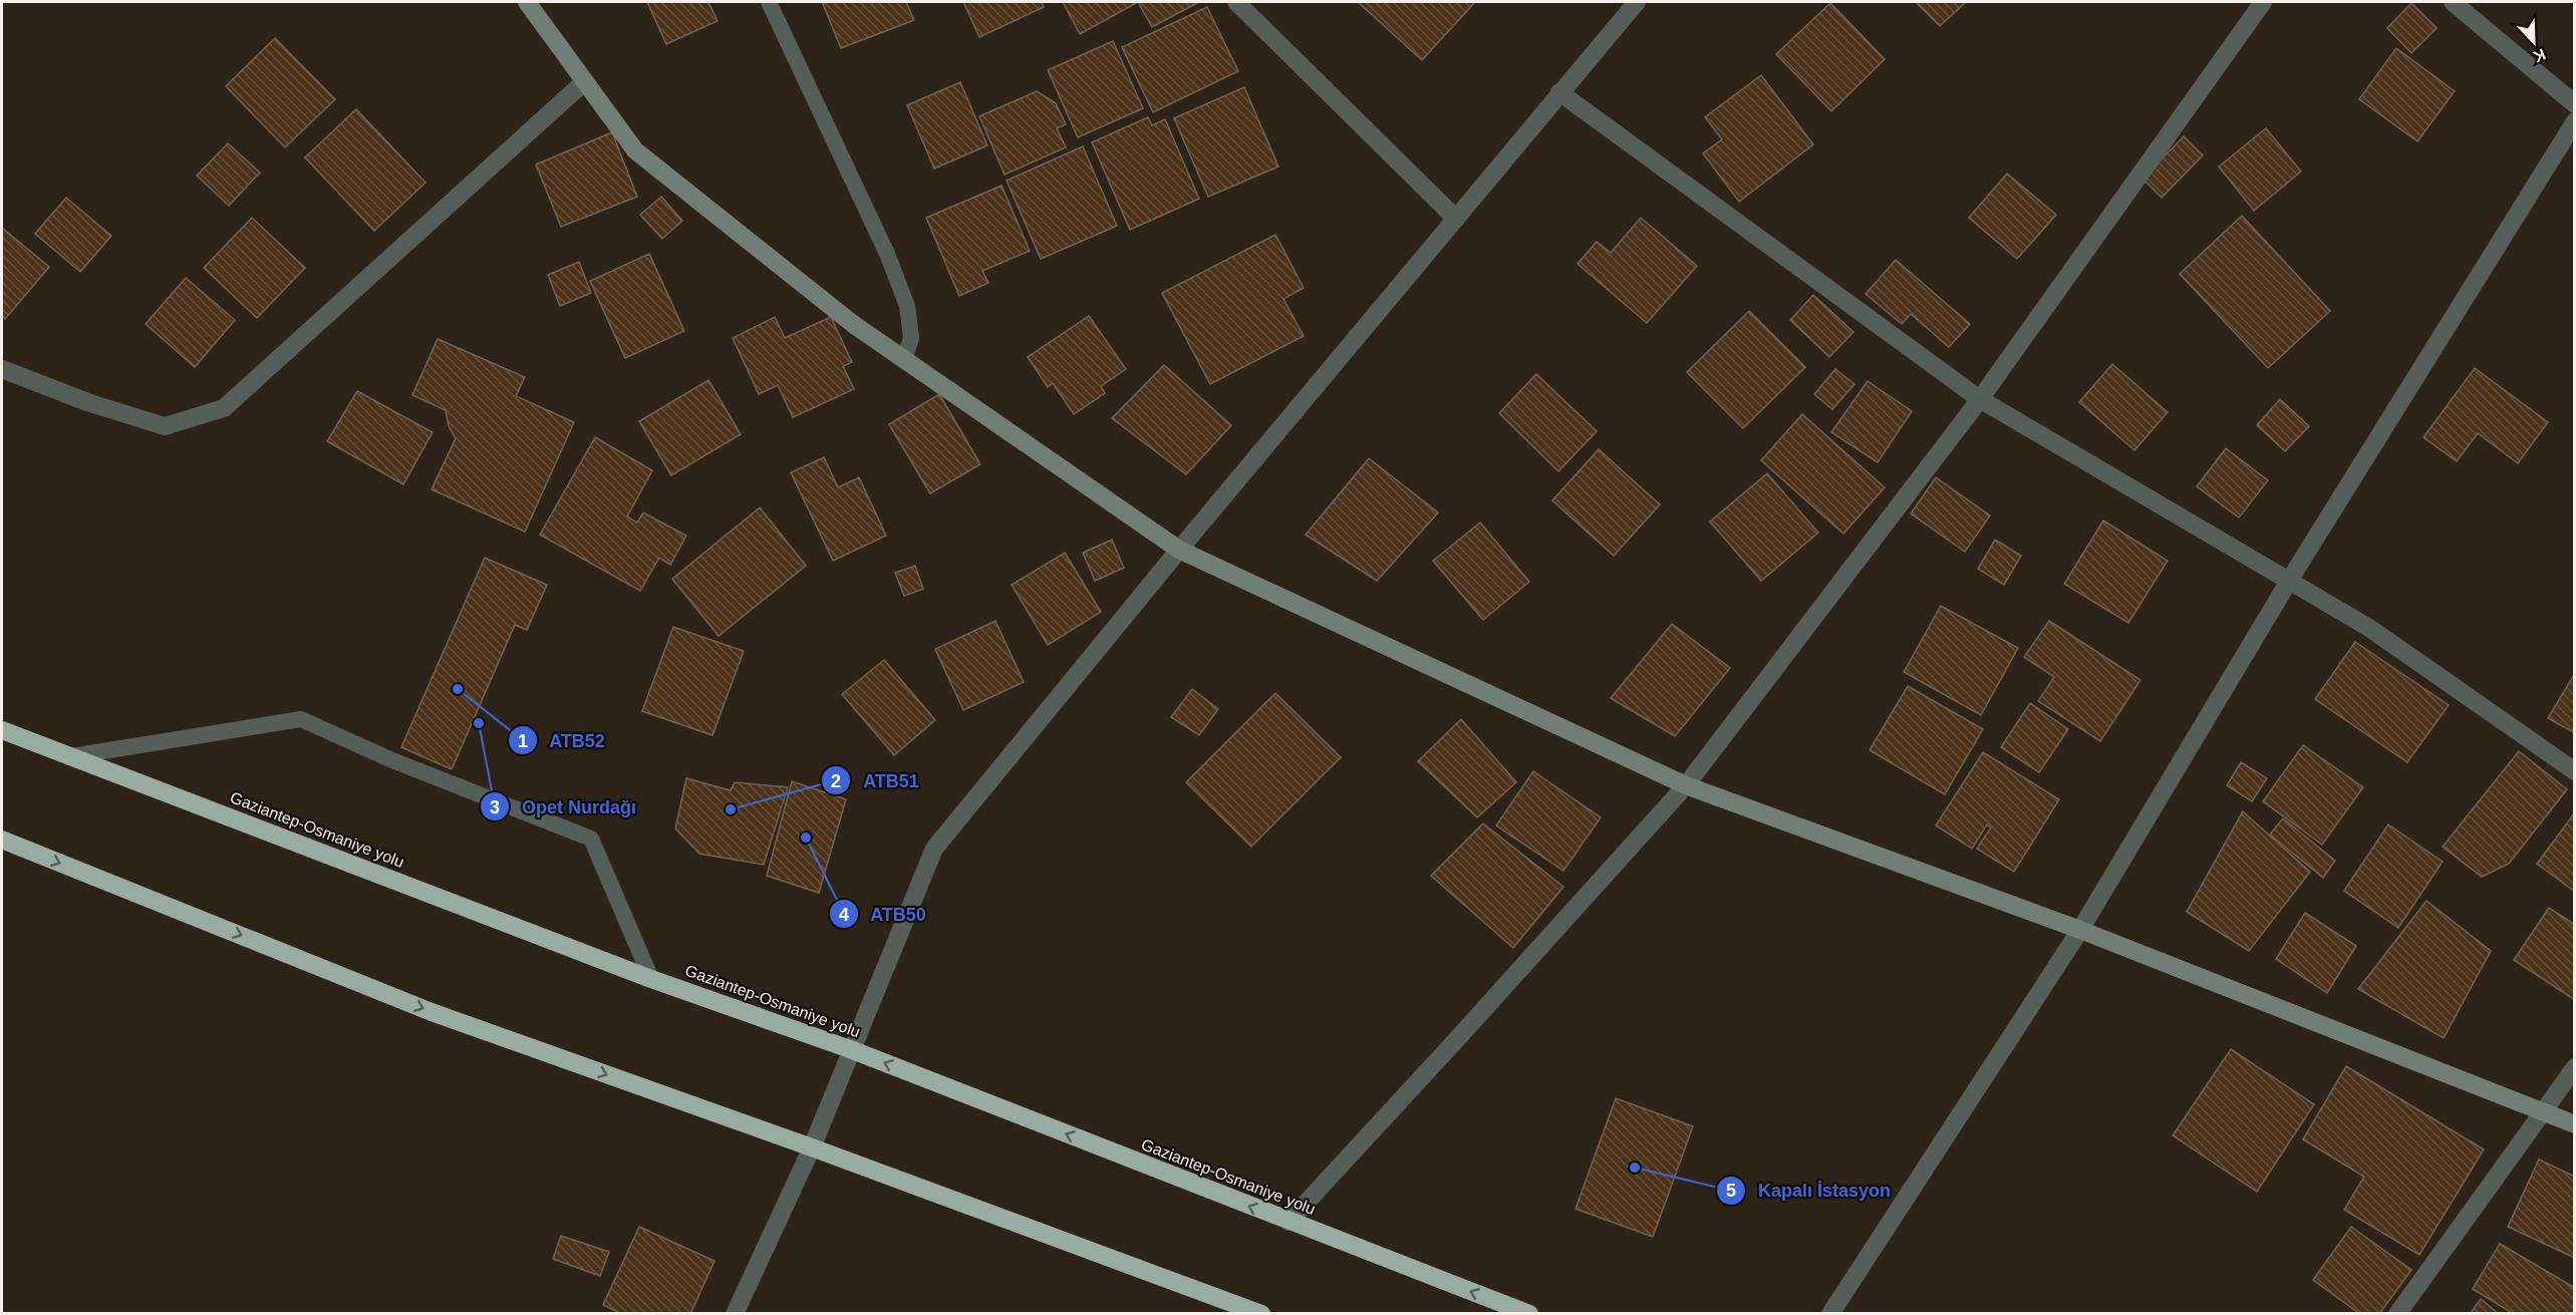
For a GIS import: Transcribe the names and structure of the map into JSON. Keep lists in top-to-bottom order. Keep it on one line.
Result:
{"streets":{"highway":["Gaziantep-Osmaniye yolu"]},"places":["ATB52","Opet Nurdağı","ATB51","ATB50","Kapalı İstasyon"],"north":"bottom right"}
